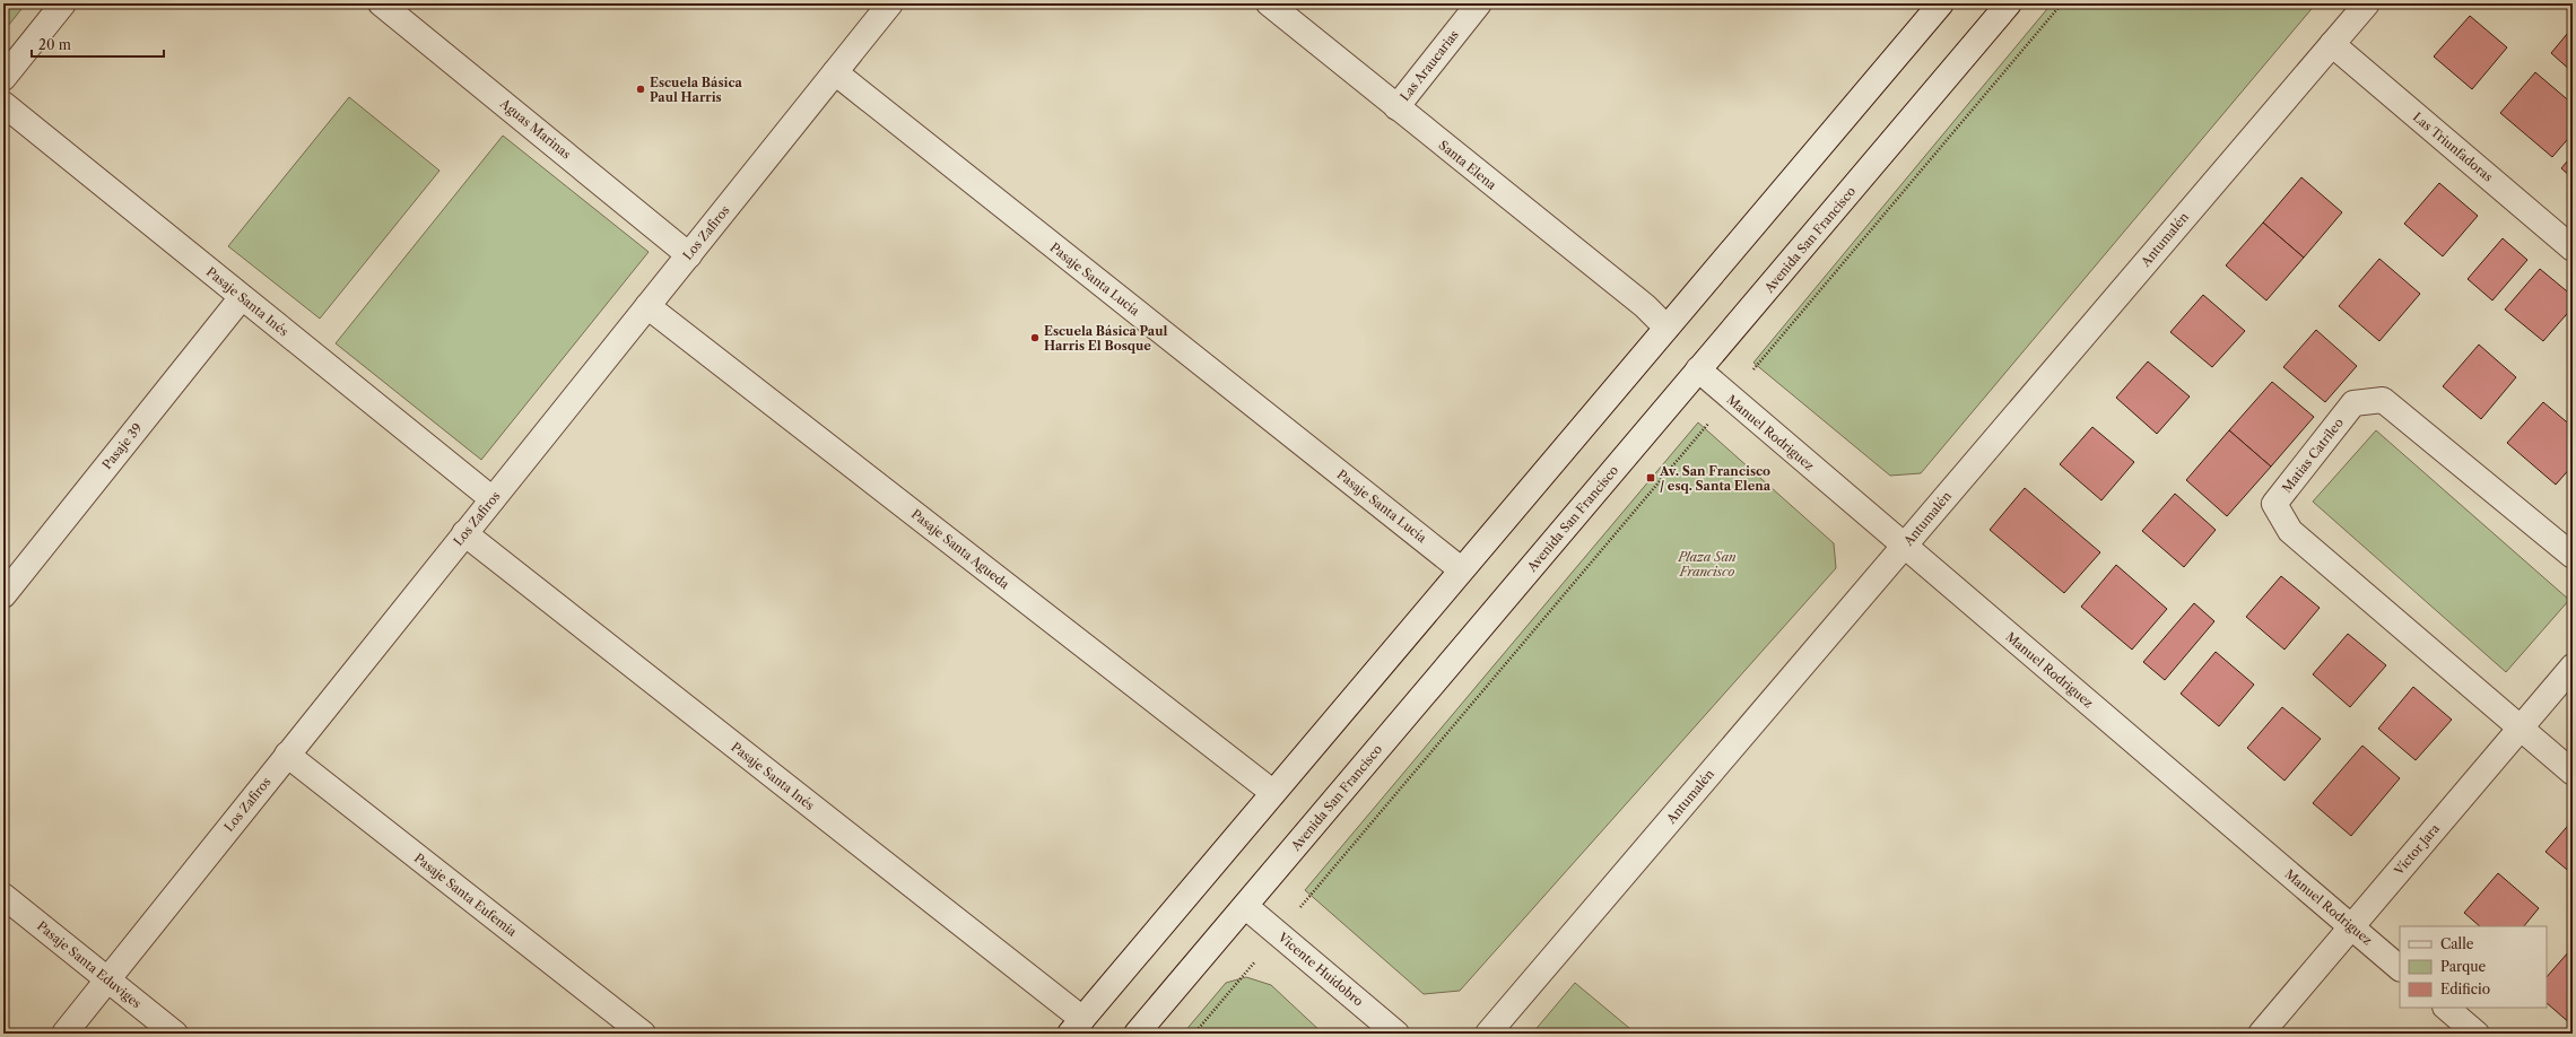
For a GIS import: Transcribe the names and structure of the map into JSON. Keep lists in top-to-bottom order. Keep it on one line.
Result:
{"streets":{"street":["Las Araucarias","Aguas Marinas","Las Triunfadoras","Santa Elena","Los Zafiros","Avenida San Francisco","Antumalén","Pasaje Santa Lucía","Pasaje Santa Inés","Manuel Rodriguez","Pasaje 39","Matias Catrileo","Pasaje Santa Agueda","Víctor Jara","Pasaje Santa Eufemia","Pasaje Santa Eduviges","Vicente Huidobro"]},"crossings":[["Las Araucarias","Santa Elena"],["Aguas Marinas","Los Zafiros"],["Las Triunfadoras","Antumalén"],["Los Zafiros","Pasaje Santa Lucía"],["Los Zafiros","Pasaje Santa Inés"],["Los Zafiros","Pasaje Santa Agueda"],["Los Zafiros","Pasaje Santa Eufemia"],["Los Zafiros","Pasaje Santa Eduviges"],["Avenida San Francisco","Manuel Rodriguez"],["Avenida San Francisco","Vicente Huidobro"],["Antumalén","Manuel Rodriguez"],["Pasaje Santa Inés","Pasaje 39"],["Manuel Rodriguez","Víctor Jara"],["Matias Catrileo","Víctor Jara"]],"parks":["Plaza San Francisco"],"places":{"other":["Escuela Básica Paul Harris","Escuela Básica Paul Harris El Bosque"],"transit":["Av. San Francisco / esq. Santa Elena"]},"legend":["Calle","Parque","Edificio"],"scale_bar":"20 m"}
